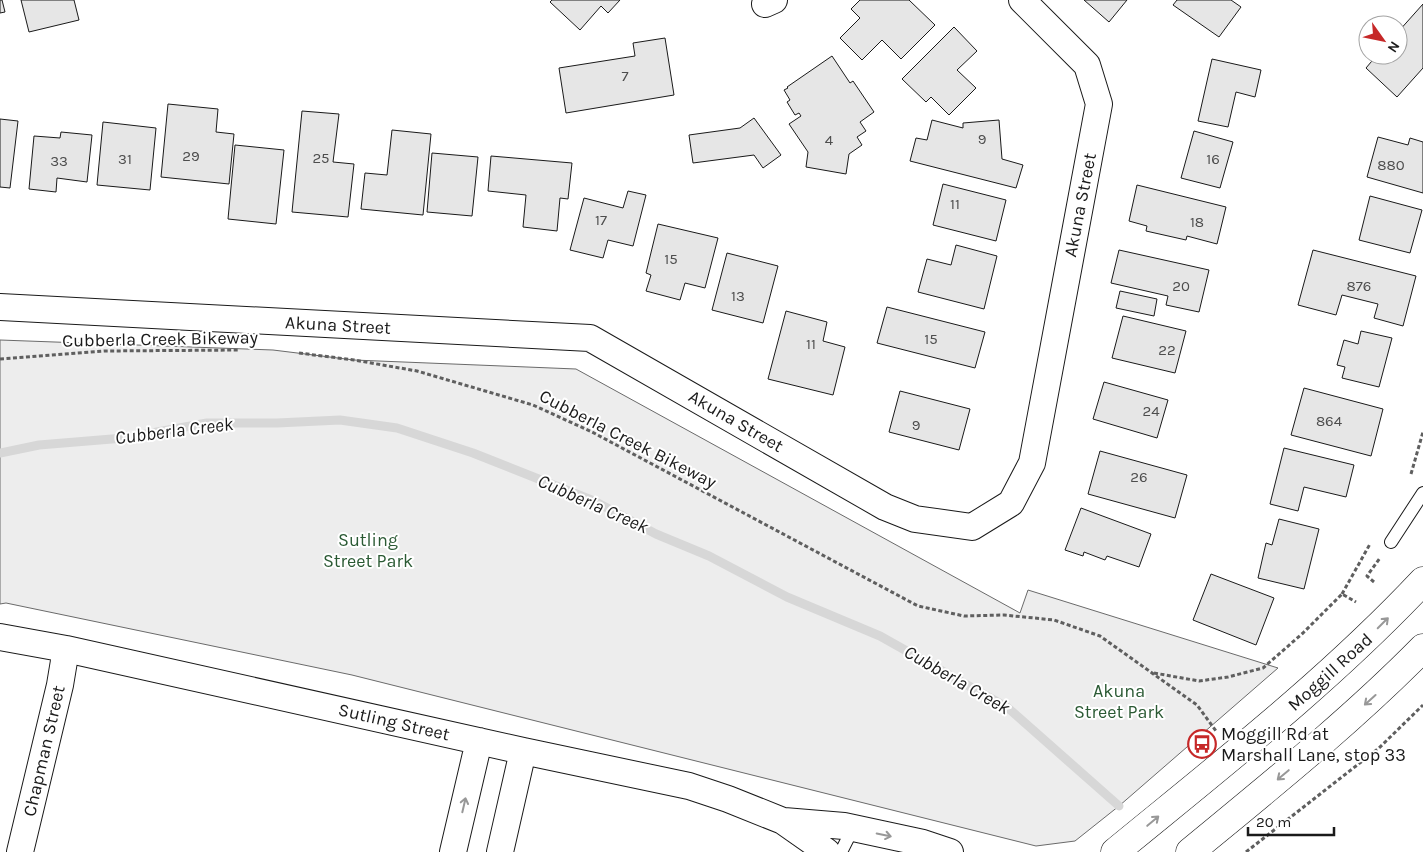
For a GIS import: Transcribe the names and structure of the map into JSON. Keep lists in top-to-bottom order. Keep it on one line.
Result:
{"streets":{"highway":["Moggill Road"],"street":["Akuna Street","Sutling Street","Chapman Street"],"path":["Cubberla Creek Bikeway"]},"crossings":[["Sutling Street","Chapman Street"]],"water":["Cubberla Creek"],"parks":["Sutling Street Park","Akuna Street Park"],"places":{"bus stop":["Moggill Rd at Marshall Lane, stop 33"]},"house_numbers":["7","9","4","29","25","31","16","33","880","11","17","18","15","20","876","13","15","11","22","24","864","9","26"],"scale_bar":"20 m","north":"bottom right"}
